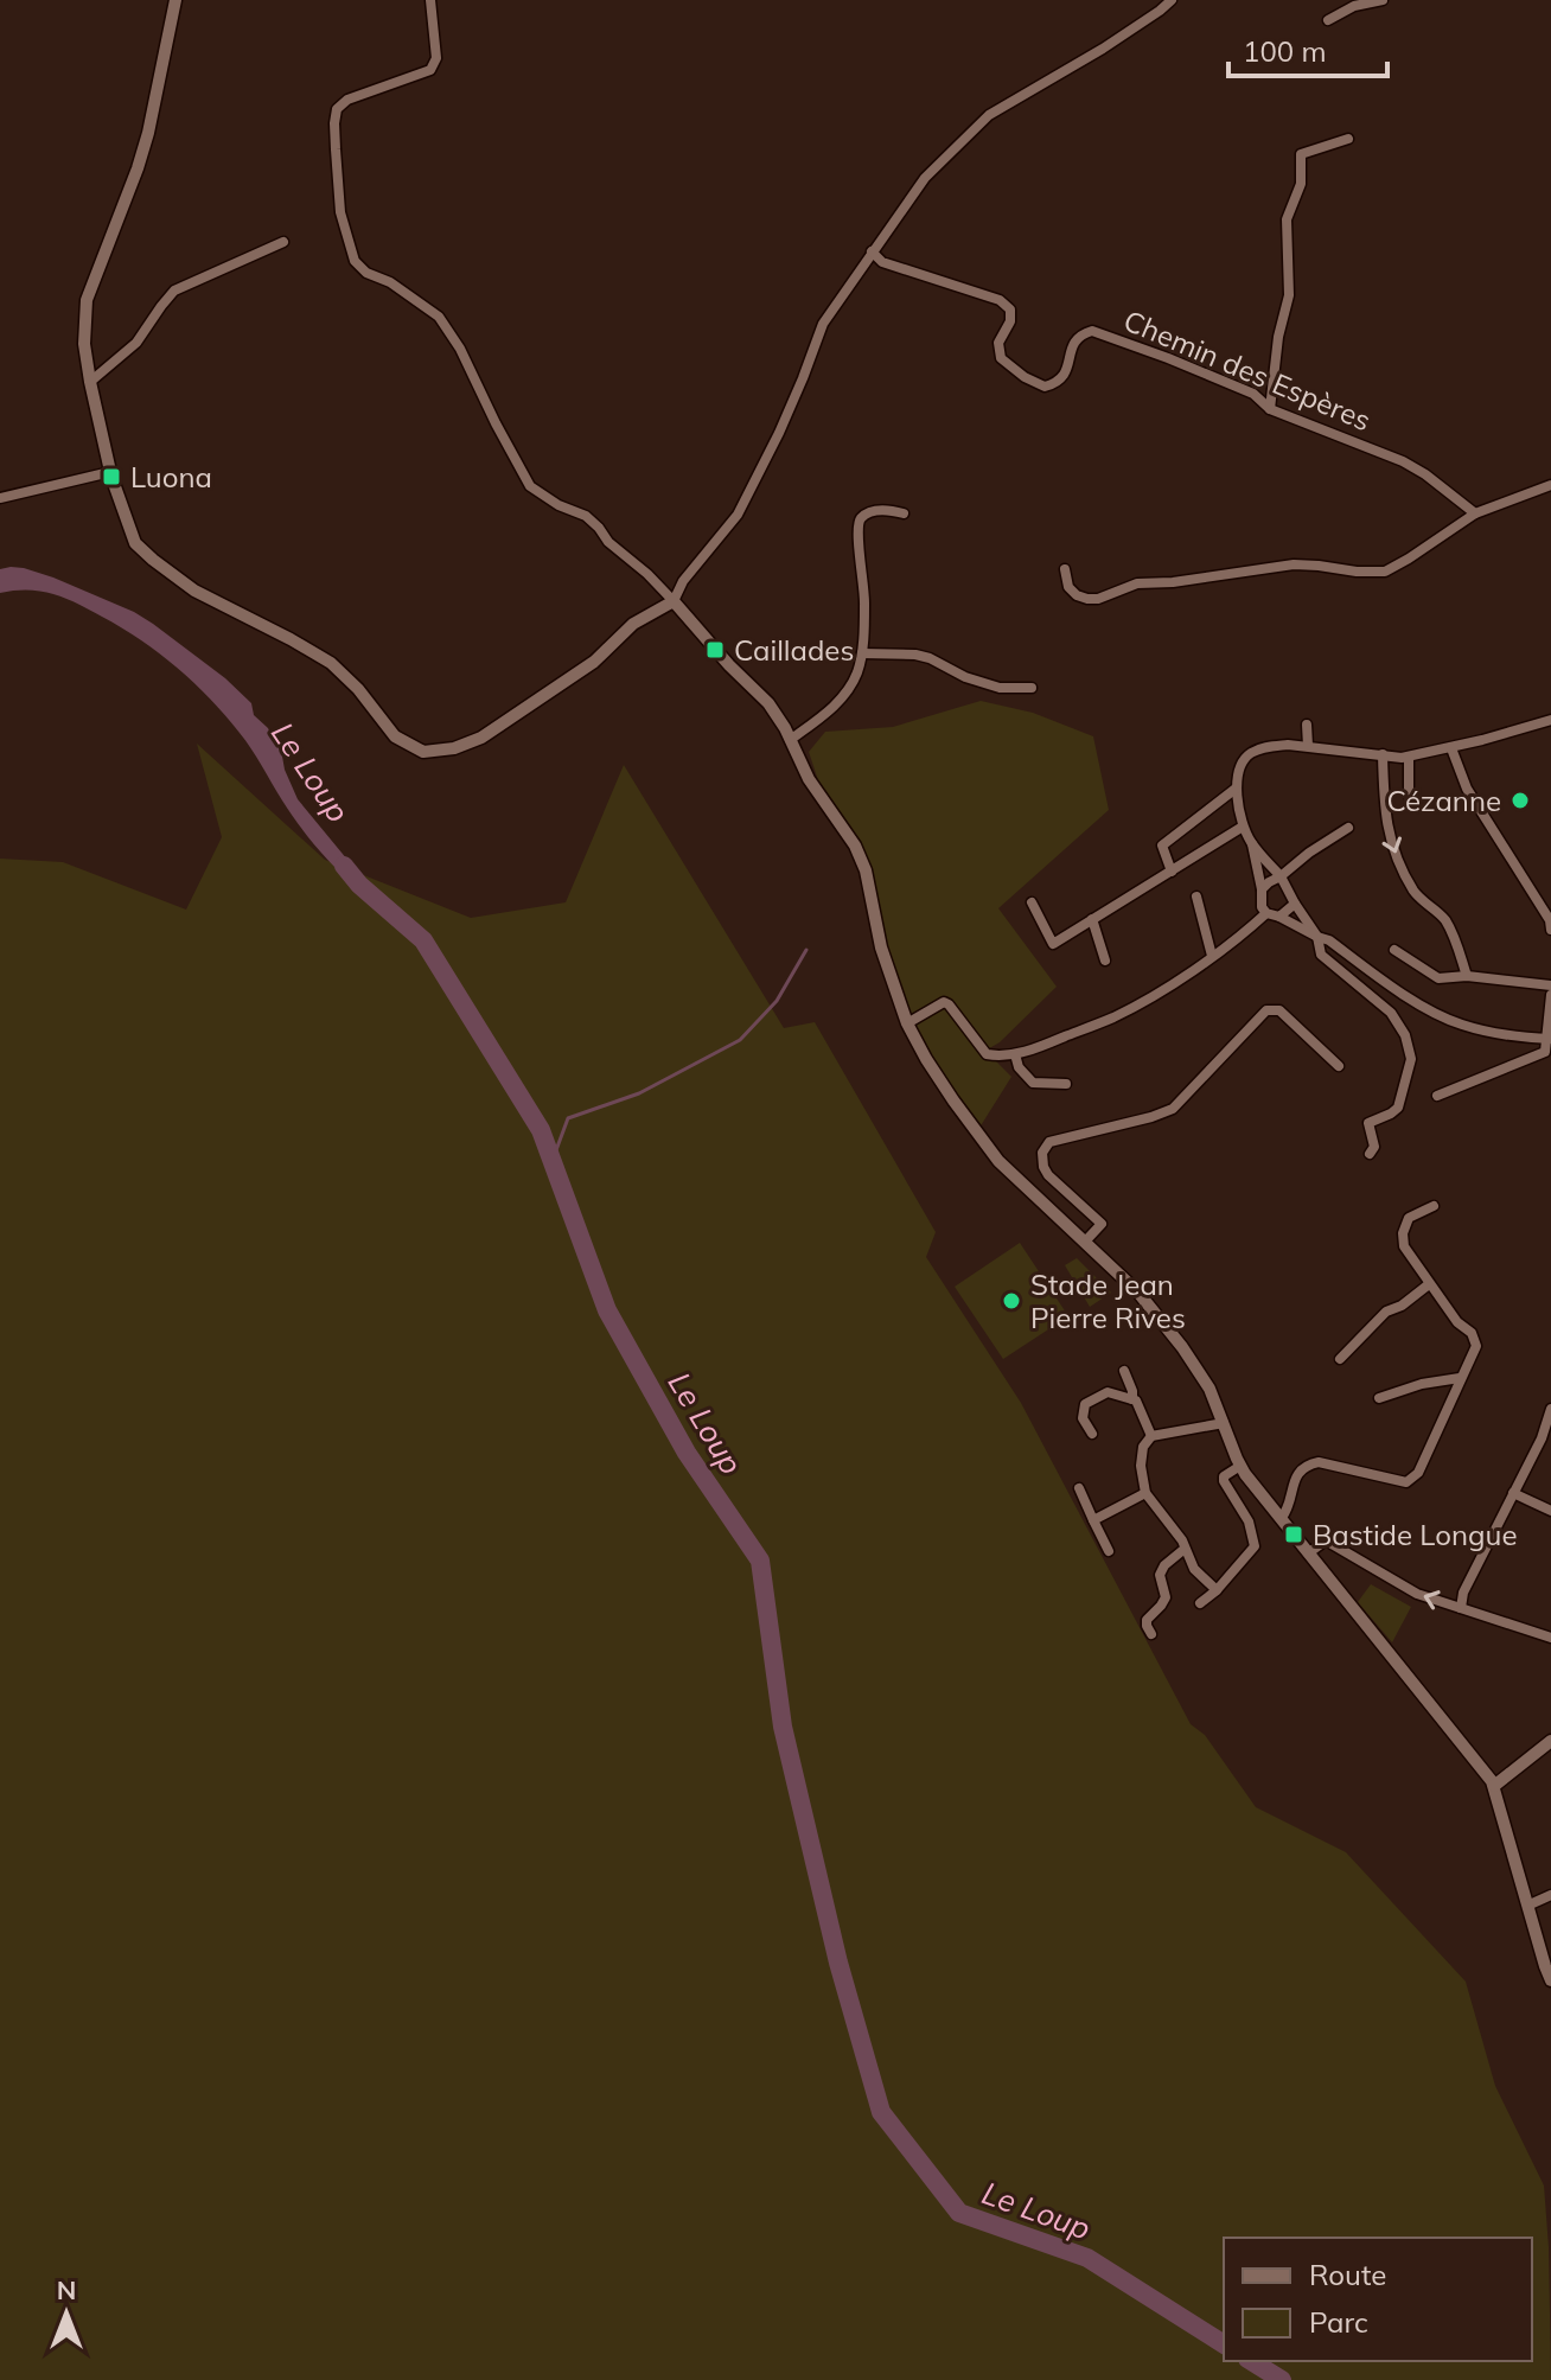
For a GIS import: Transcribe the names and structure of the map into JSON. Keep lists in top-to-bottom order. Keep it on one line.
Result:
{"streets":{"street":["Chemin des Espères"]},"water":["Le Loup"],"places":{"transit":["Luona","Caillades","Bastide Longue"],"other":["Cézanne","Stade Jean Pierre Rives"]},"legend":["Route","Parc"],"scale_bar":"100 m","north":"top"}
